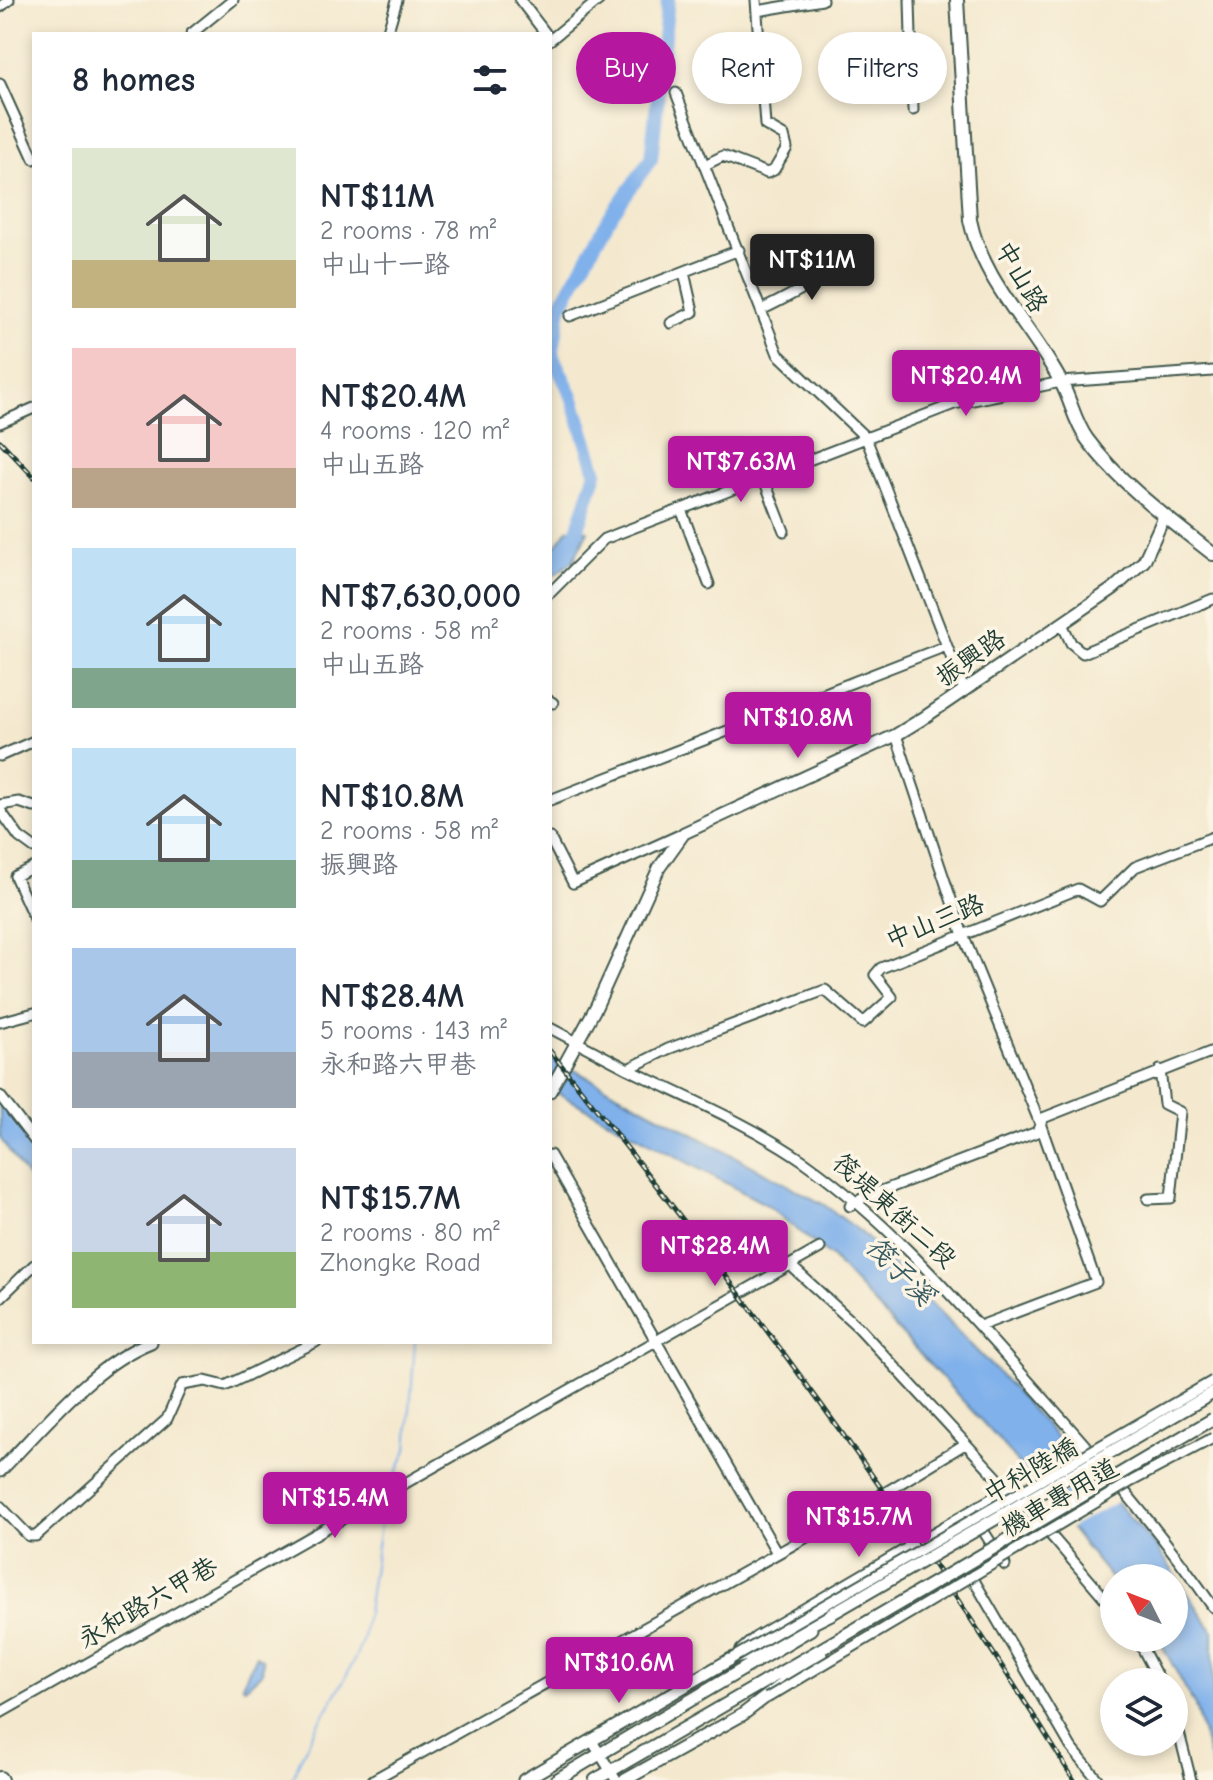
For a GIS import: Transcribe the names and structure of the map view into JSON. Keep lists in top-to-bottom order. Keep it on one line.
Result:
{"streets":{"main road":["中山路"],"street":["振興路","中山三路","筏堤東街二段","中科陸橋","機車專用道","永和路六甲巷"]},"crossings":[["中山路","振興路"],["中山三路","筏堤東街二段"]],"water":["筏子溪"],"north":"top left","page":{"chip":["Buy","Rent","Filters"],"heading":"8 homes","list":[{"name":"NT$11M","note":"2 rooms · 78 m² · 中山十一路"},{"name":"NT$20.4M","note":"4 rooms · 120 m² · 中山五路"},{"name":"NT$7,630,000","note":"2 rooms · 58 m² · 中山五路"},{"name":"NT$10.8M","note":"2 rooms · 58 m² · 振興路"},{"name":"NT$28.4M","note":"5 rooms · 143 m² · 永和路六甲巷"},{"name":"NT$15.7M","note":"2 rooms · 80 m² · Zhongke Road"}],"price":["NT$11M","NT$20.4M","NT$7.63M","NT$10.8M","NT$28.4M","NT$15.4M","NT$15.7M","NT$10.6M"]}}
